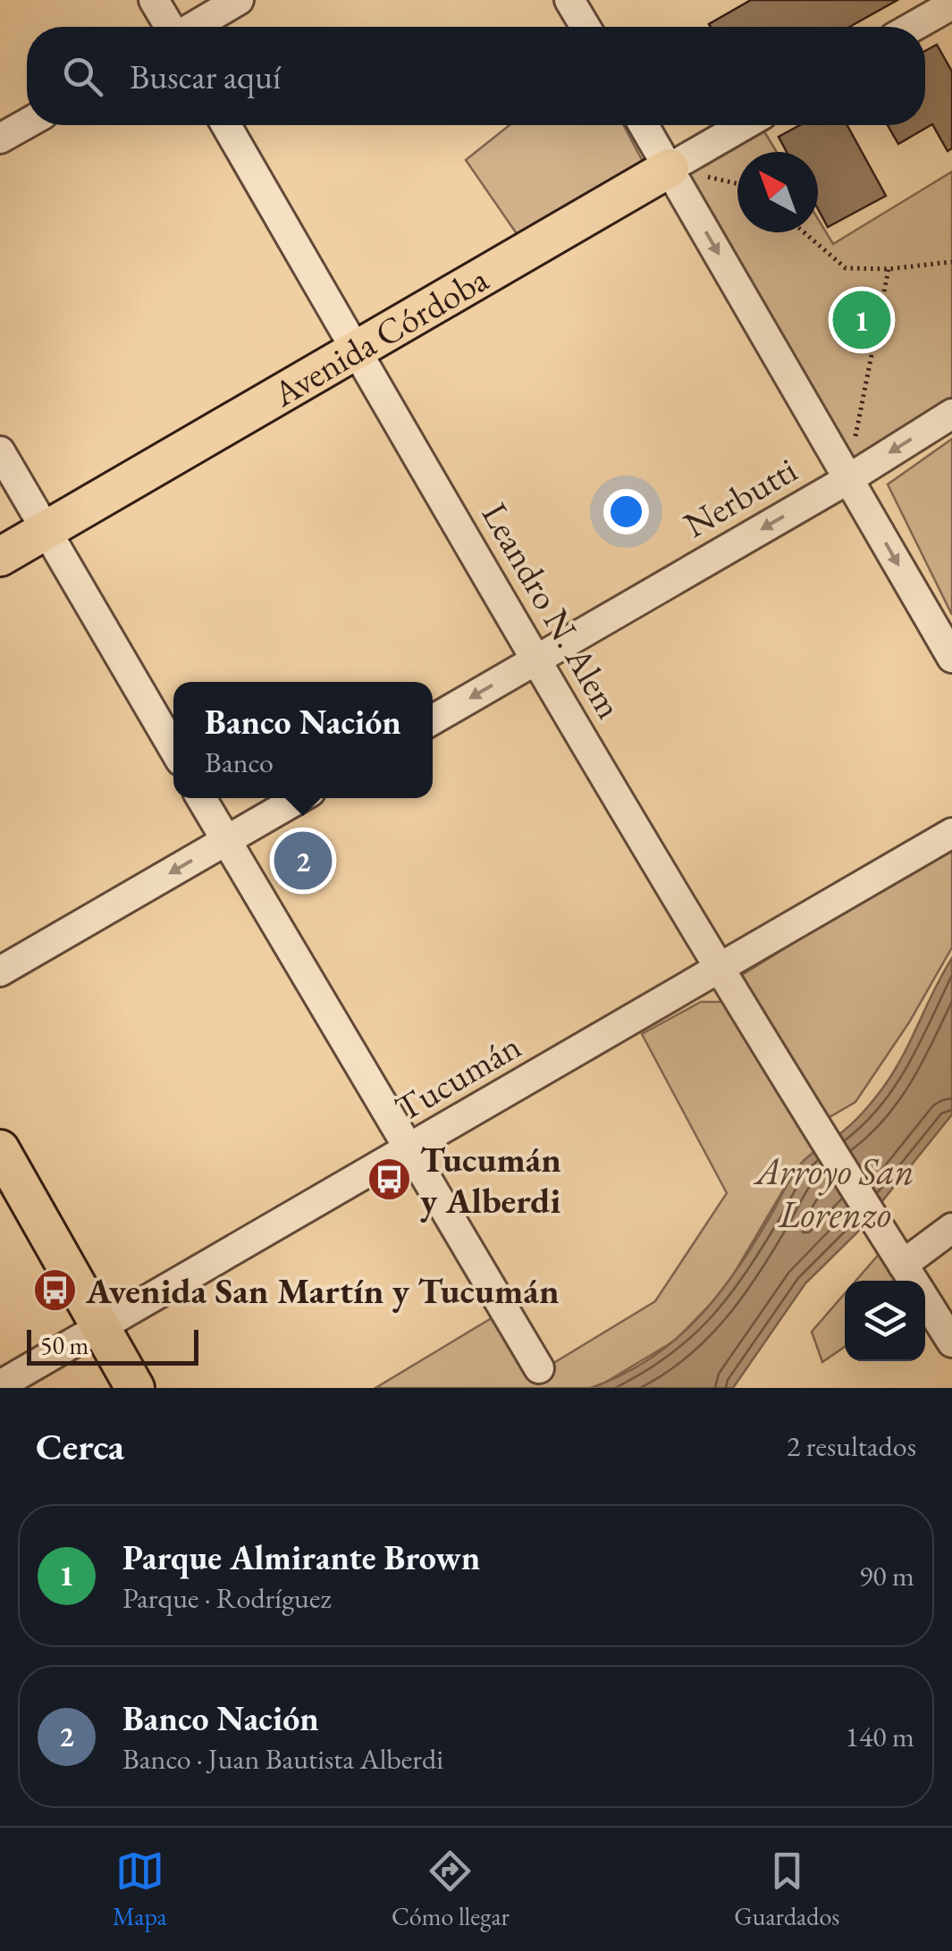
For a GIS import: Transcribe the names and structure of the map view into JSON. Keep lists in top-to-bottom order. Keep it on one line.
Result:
{"streets":{"main road":["Avenida Córdoba"],"street":["Nerbutti","Leandro N. Alem","Tucumán"]},"crossings":[["Avenida Córdoba","Leandro N. Alem"],["Nerbutti","Leandro N. Alem"],["Leandro N. Alem","Tucumán"]],"one_way":["Nerbutti"],"water":["Arroyo San Lorenzo"],"places":{"bus stop":["Tucumán y Alberdi","Avenida San Martín y Tucumán"]},"scale_bar":"50 m","north":"top left","page":{"search":"Buscar aquí","pins":["1","2"],"popup":["Banco Nación","Banco"],"scale":"50 m","heading":["Cerca","2 resultados"],"list":[{"mark":"1","name":"Parque Almirante Brown","note":"Parque · Rodríguez","value":"90 m"},{"mark":"2","name":"Banco Nación","note":"Banco · Juan Bautista Alberdi","value":"140 m"}],"nav":["Mapa","Cómo llegar","Guardados"]}}
